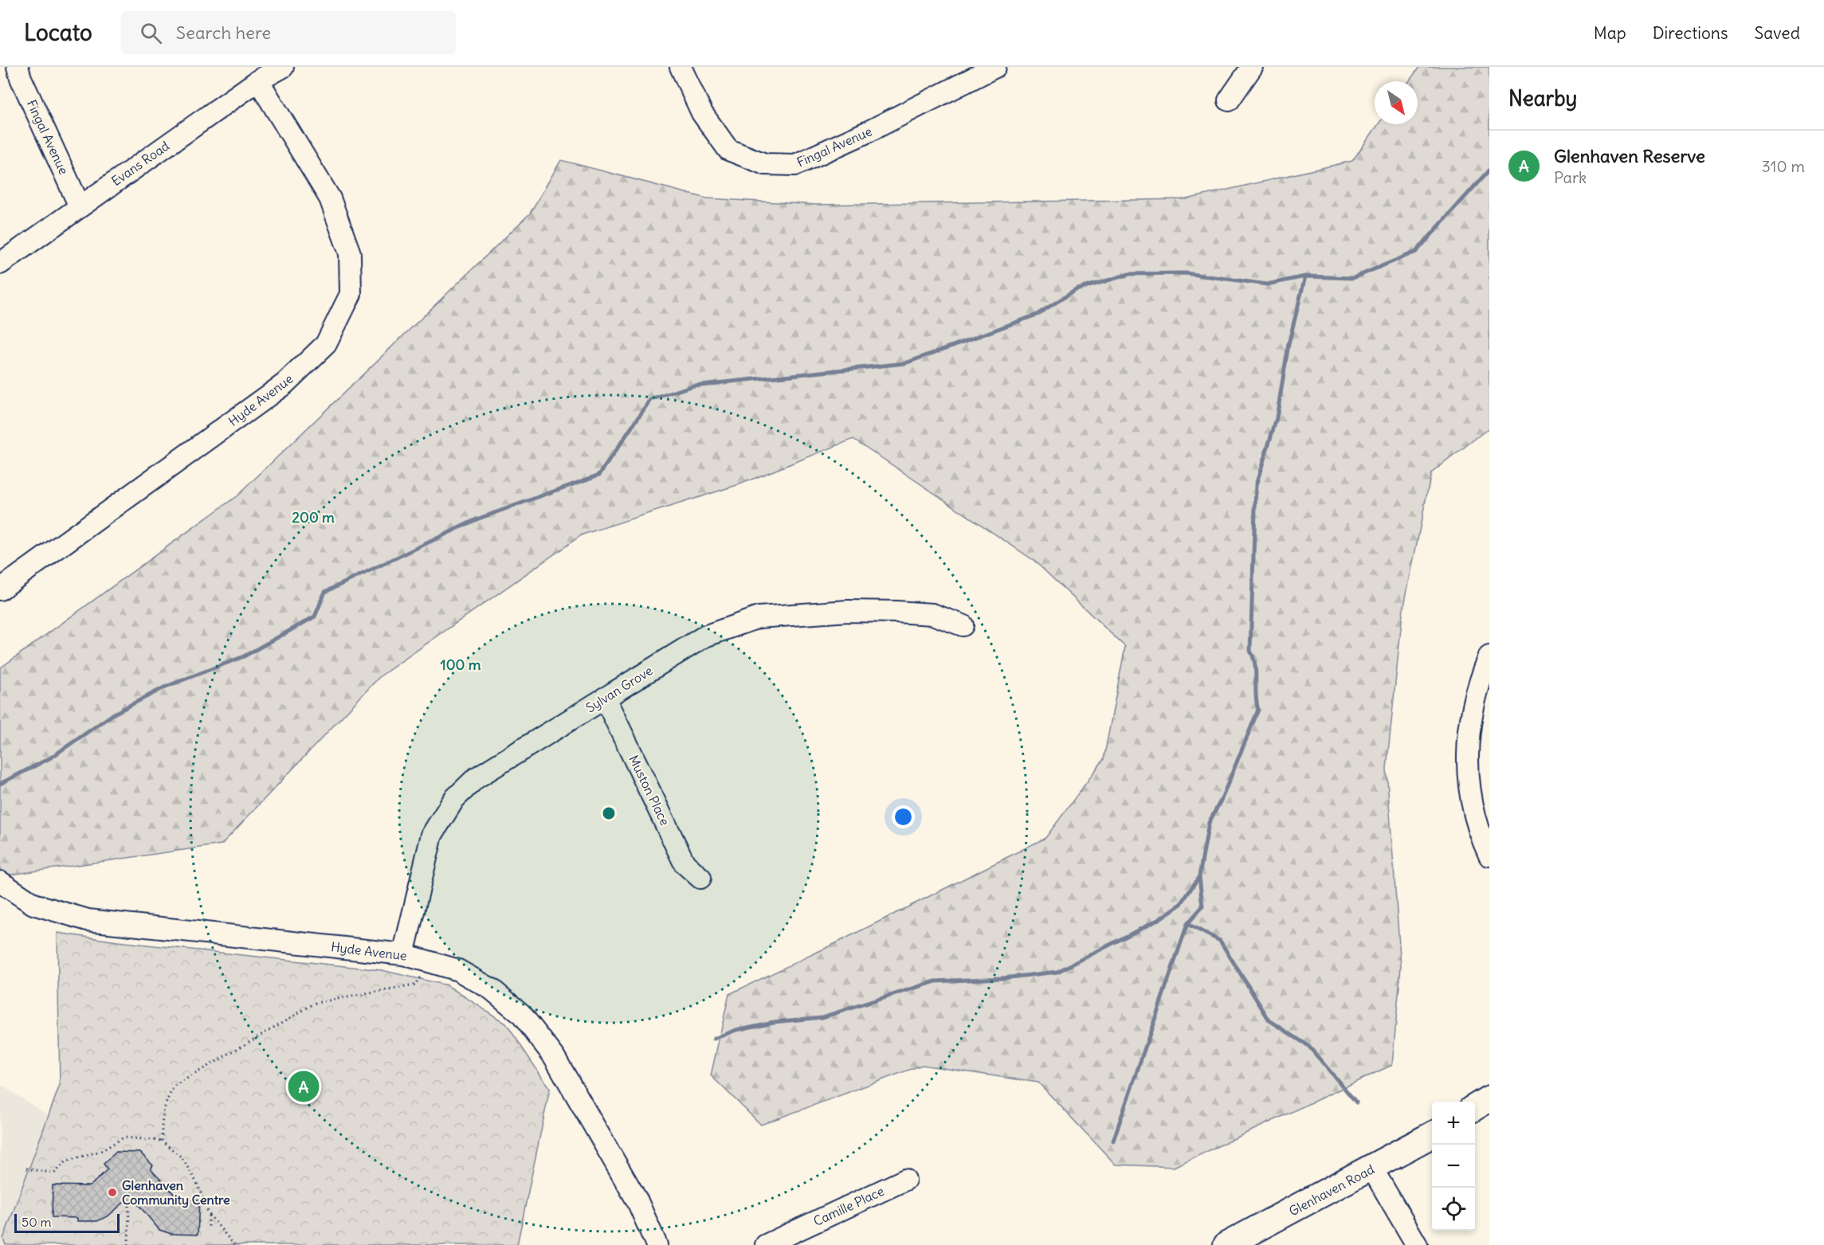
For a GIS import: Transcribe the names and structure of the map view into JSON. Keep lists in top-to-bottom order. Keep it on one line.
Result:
{"streets":{"main road":["Glenhaven Road"],"street":["Fingal Avenue","Evans Road","Hyde Avenue","Sylvan Grove","Muston Place","Camille Place"]},"crossings":[["Fingal Avenue","Evans Road"],["Evans Road","Hyde Avenue"],["Hyde Avenue","Sylvan Grove"],["Sylvan Grove","Muston Place"]],"places":["Glenhaven Community Centre"],"scale_bar":"50 m","north":"bottom right","page":{"header":"Locato","search":"Search here","nav":["Map","Directions","Saved"],"heading":"Nearby","list":[{"mark":"A","name":"Glenhaven Reserve","note":"Park","value":"310 m"}],"pins":"A","map_buttons":["+","−"],"scale":"50 m"},"rings":["200 m","100 m"]}
